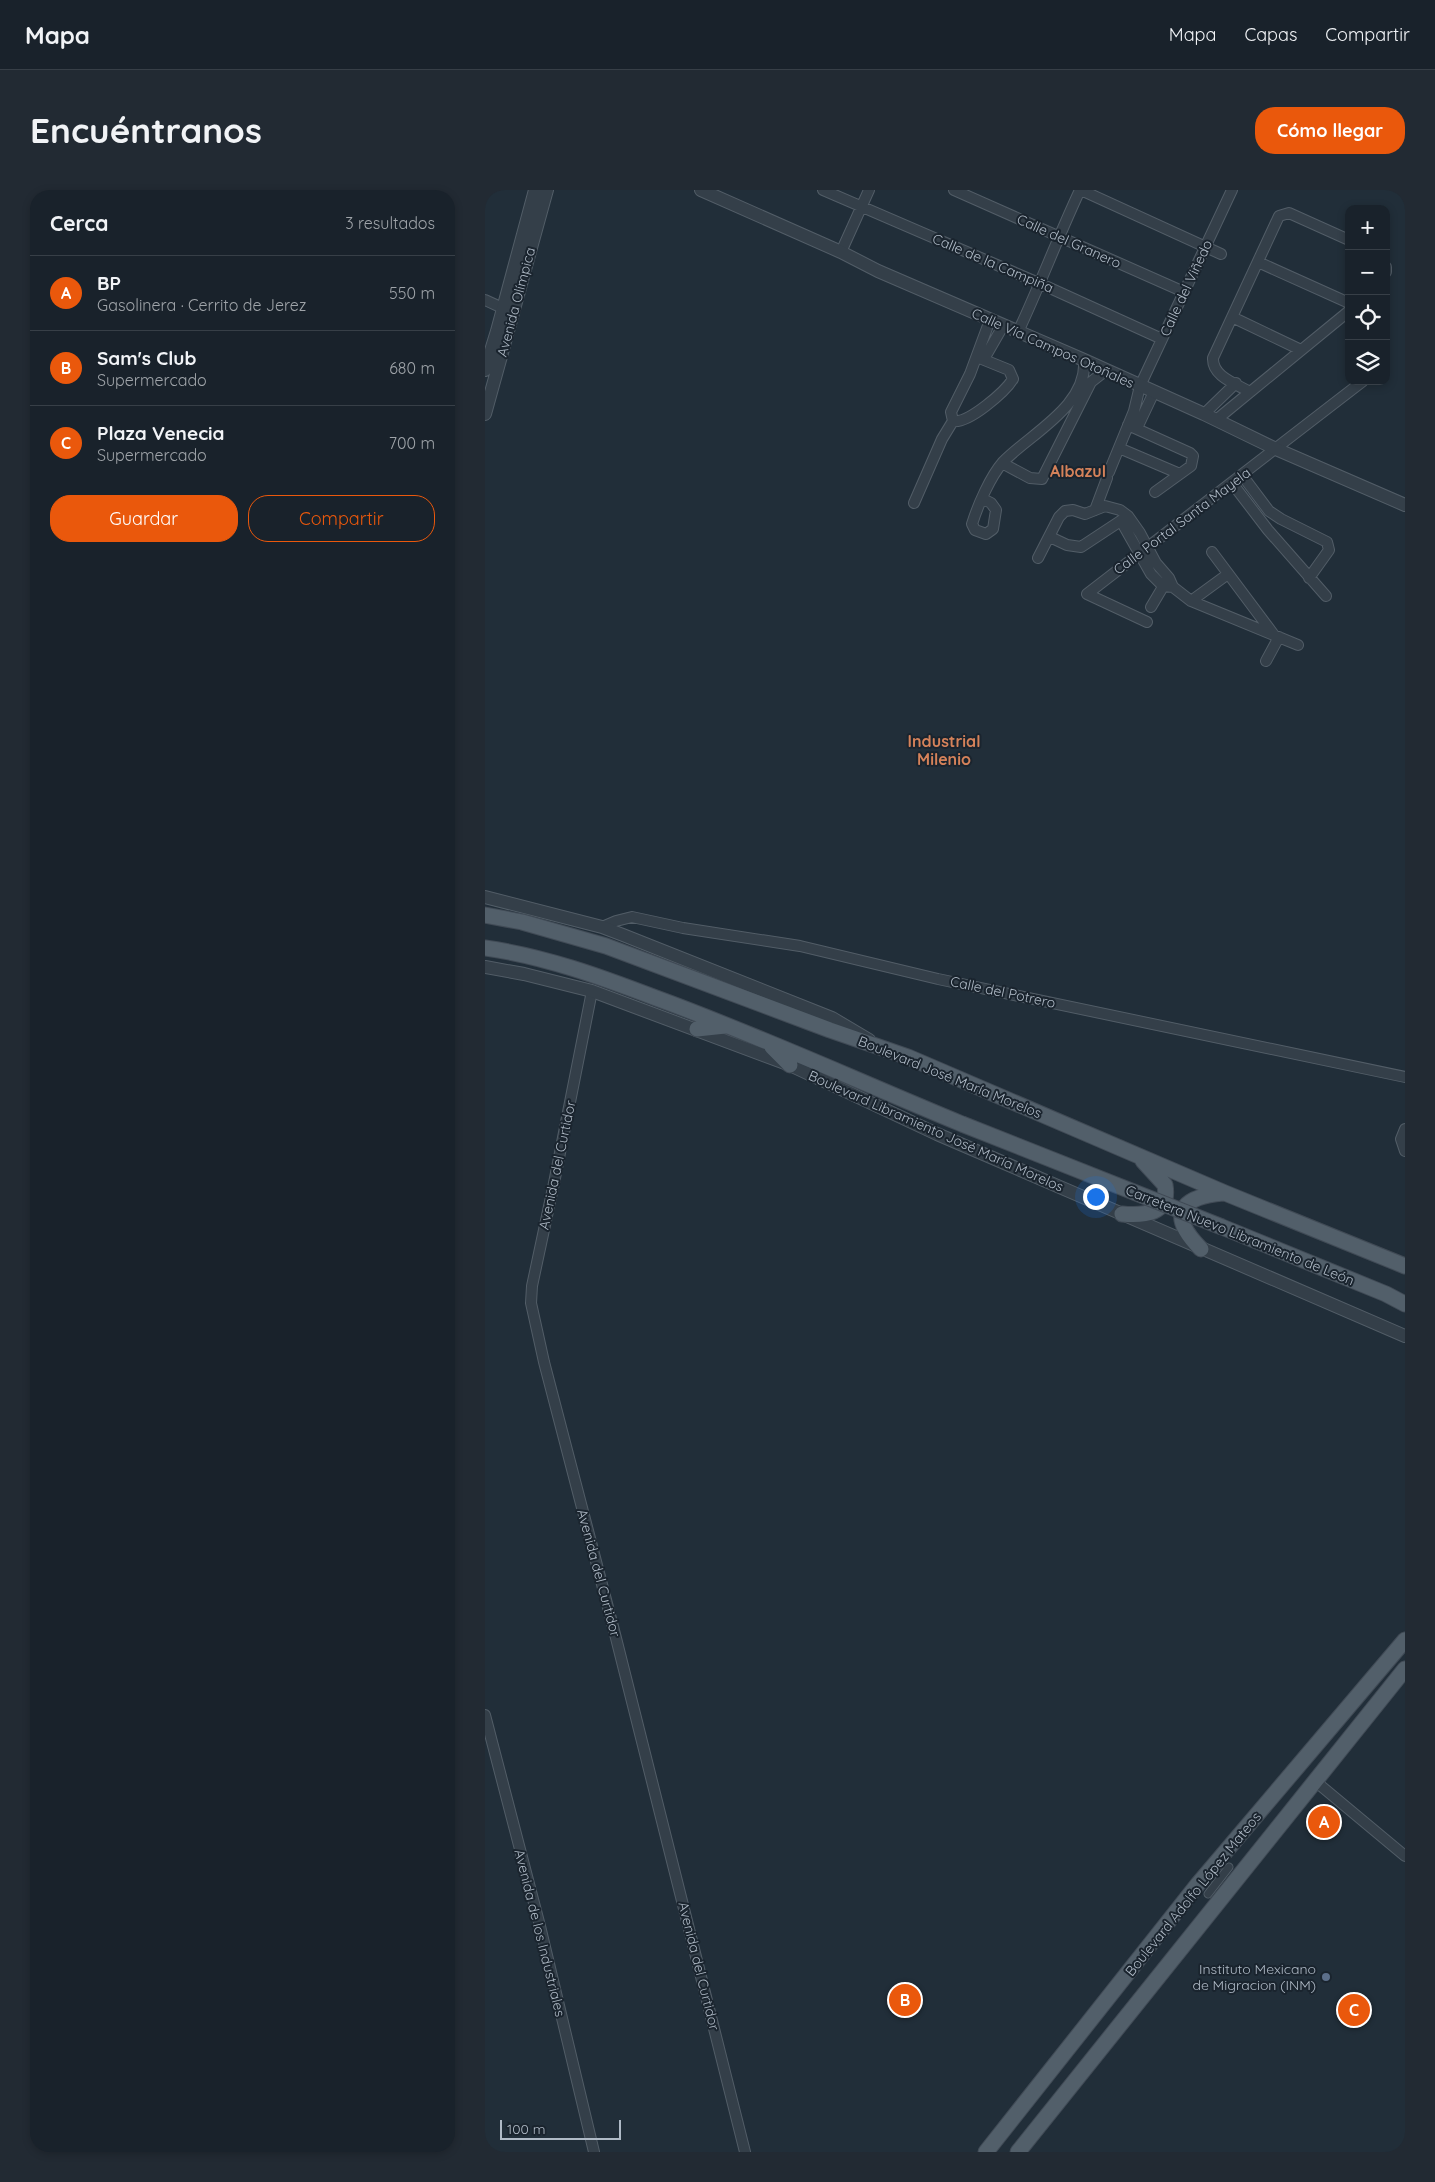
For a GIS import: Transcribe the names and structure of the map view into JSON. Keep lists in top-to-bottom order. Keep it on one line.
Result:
{"streets":{"main road":["Boulevard José María Morelos","Carretera Nuevo Libramiento de León","Boulevard Adolfo López Mateos"],"street":["Calle del Granero","Calle de la Campiña","Calle del Viñedo","Avenida Olímpica","Calle Vía Campos Otoñales","Calle Portal Santa Mayela","Calle del Potrero","Boulevard Libramiento José María Morelos","Avenida del Curtidor","Avenida de los Industriales"]},"crossings":[["Calle del Granero","Calle del Viñedo"],["Calle de la Campiña","Calle del Viñedo"],["Calle del Viñedo","Calle Vía Campos Otoñales"],["Calle Vía Campos Otoñales","Calle Portal Santa Mayela"],["Boulevard Libramiento José María Morelos","Avenida del Curtidor"]],"districts":["Albazul","Industrial Milenio"],"places":["Instituto Mexicano de Migracion (INM)"],"scale_bar":"100 m","page":{"header":"Mapa","nav":["Mapa","Capas","Compartir"],"buttons":["Cómo llegar",["Guardar","Compartir"]],"title":"Encuéntranos","heading":["Cerca","3 resultados"],"map_buttons":["+","−"],"list":[{"mark":"A","name":"BP","note":"Gasolinera · Cerrito de Jerez","value":"550 m"},{"mark":"B","name":"Sam's Club","note":"Supermercado","value":"680 m"},{"mark":"C","name":"Plaza Venecia","note":"Supermercado","value":"700 m"}],"pins":["A","B","C"],"scale":"100 m"}}
